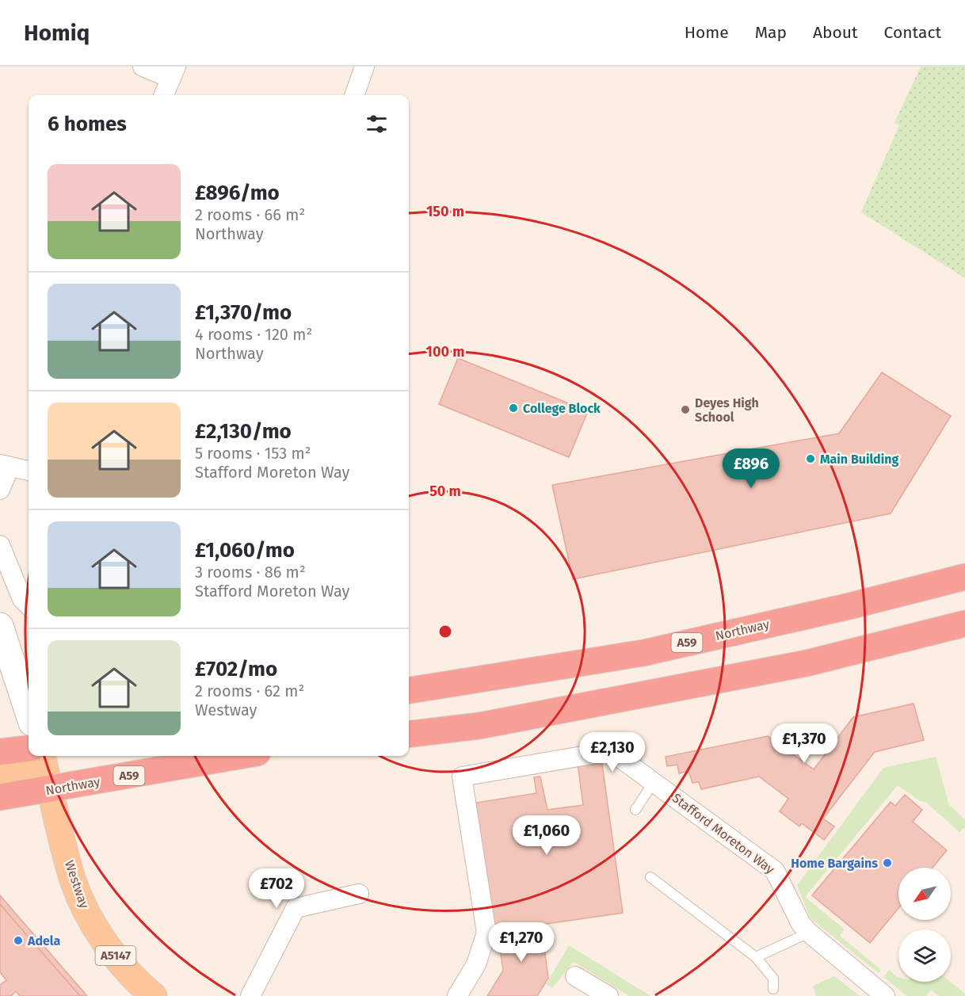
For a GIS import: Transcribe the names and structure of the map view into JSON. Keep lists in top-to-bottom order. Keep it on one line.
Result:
{"streets":{"highway":["Northway","A59"],"main road":["Westway","A5147"],"street":["Stafford Moreton Way"]},"crossings":[["Northway","Westway"]],"places":["College Block","Deyes High School","Main Building","Home Bargains","Adela"],"north":"bottom left","page":{"header":"Homiq","nav":["Home","Map","About","Contact"],"heading":"6 homes","list":[{"name":"£896/mo","note":"2 rooms · 66 m² · Northway"},{"name":"£1,370/mo","note":"4 rooms · 120 m² · Northway"},{"name":"£2,130/mo","note":"5 rooms · 153 m² · Stafford Moreton Way"},{"name":"£1,060/mo","note":"3 rooms · 86 m² · Stafford Moreton Way"},{"name":"£702/mo","note":"2 rooms · 62 m² · Westway"}],"price":["£896","£1,370","£2,130","£1,060","£702","£1,270"]},"rings":["150 m","100 m","50 m"]}
